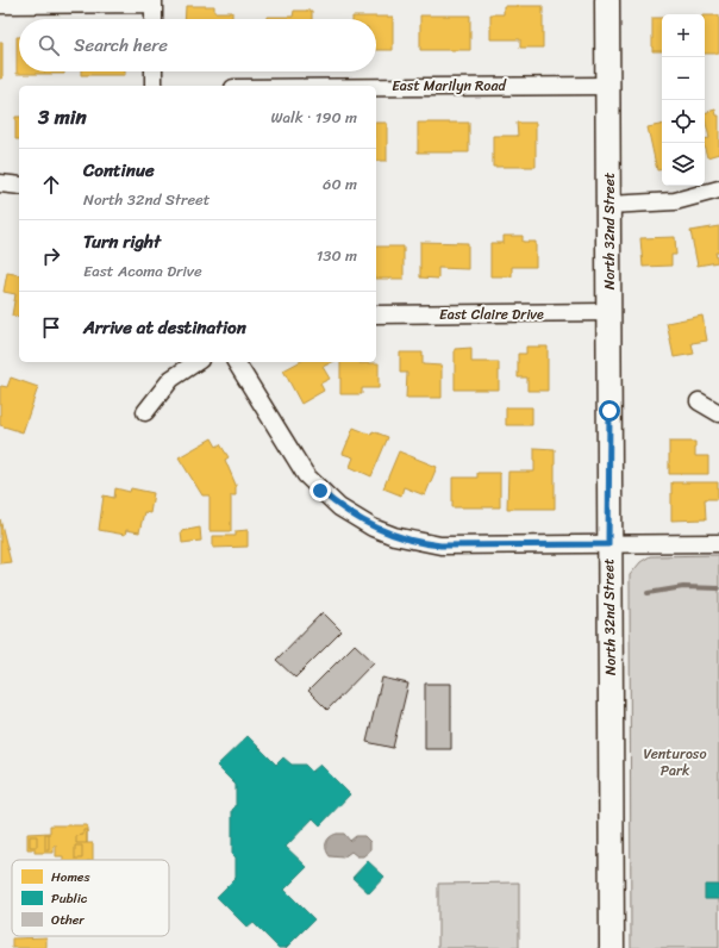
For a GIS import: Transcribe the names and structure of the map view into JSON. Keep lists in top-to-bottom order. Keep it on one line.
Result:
{"streets":{"main road":["North 32nd Street"],"street":["East Marilyn Road","East Claire Drive"]},"crossings":[["East Marilyn Road","North 32nd Street"],["North 32nd Street","East Claire Drive"]],"parks":["Venturoso Park"],"legend":["Homes","Public","Other"],"page":{"map_buttons":["+","−"],"search":"Search here","heading":["3 min","Walk · 190 m"],"list":[["Continue","North 32nd Street","60 m"],["Turn right","East Acoma Drive","130 m"],"Arrive at destination"]}}
